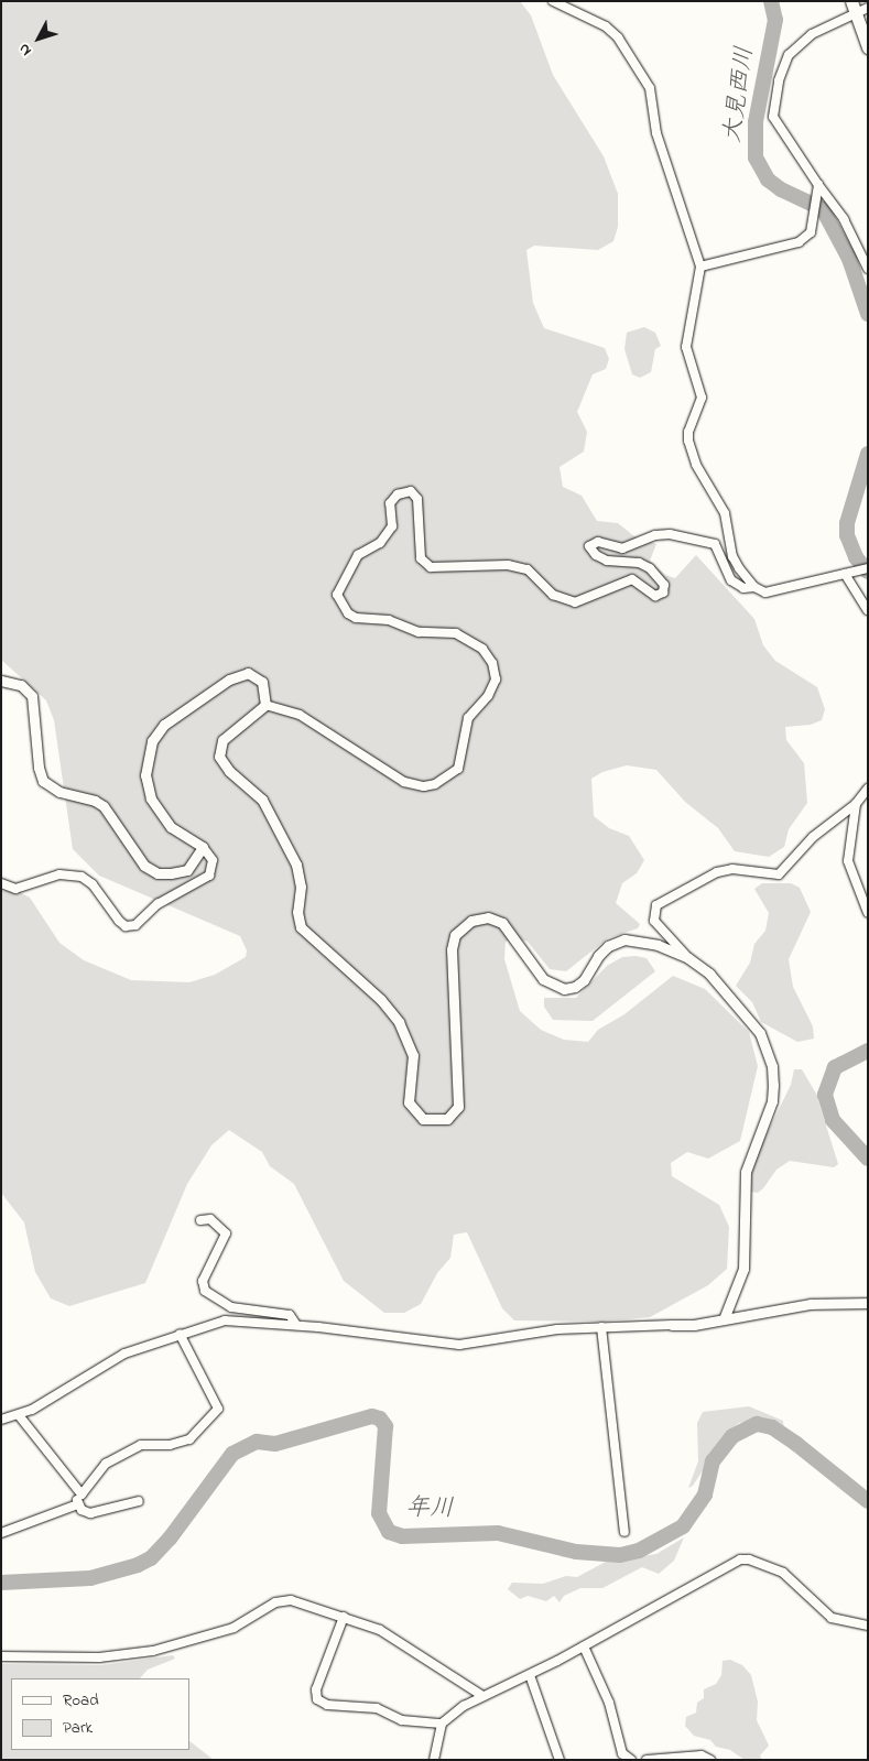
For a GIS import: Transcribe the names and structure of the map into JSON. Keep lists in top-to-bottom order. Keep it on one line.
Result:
{"water":["大見西川","年川"],"legend":["Road","Park"],"north":"bottom left"}
